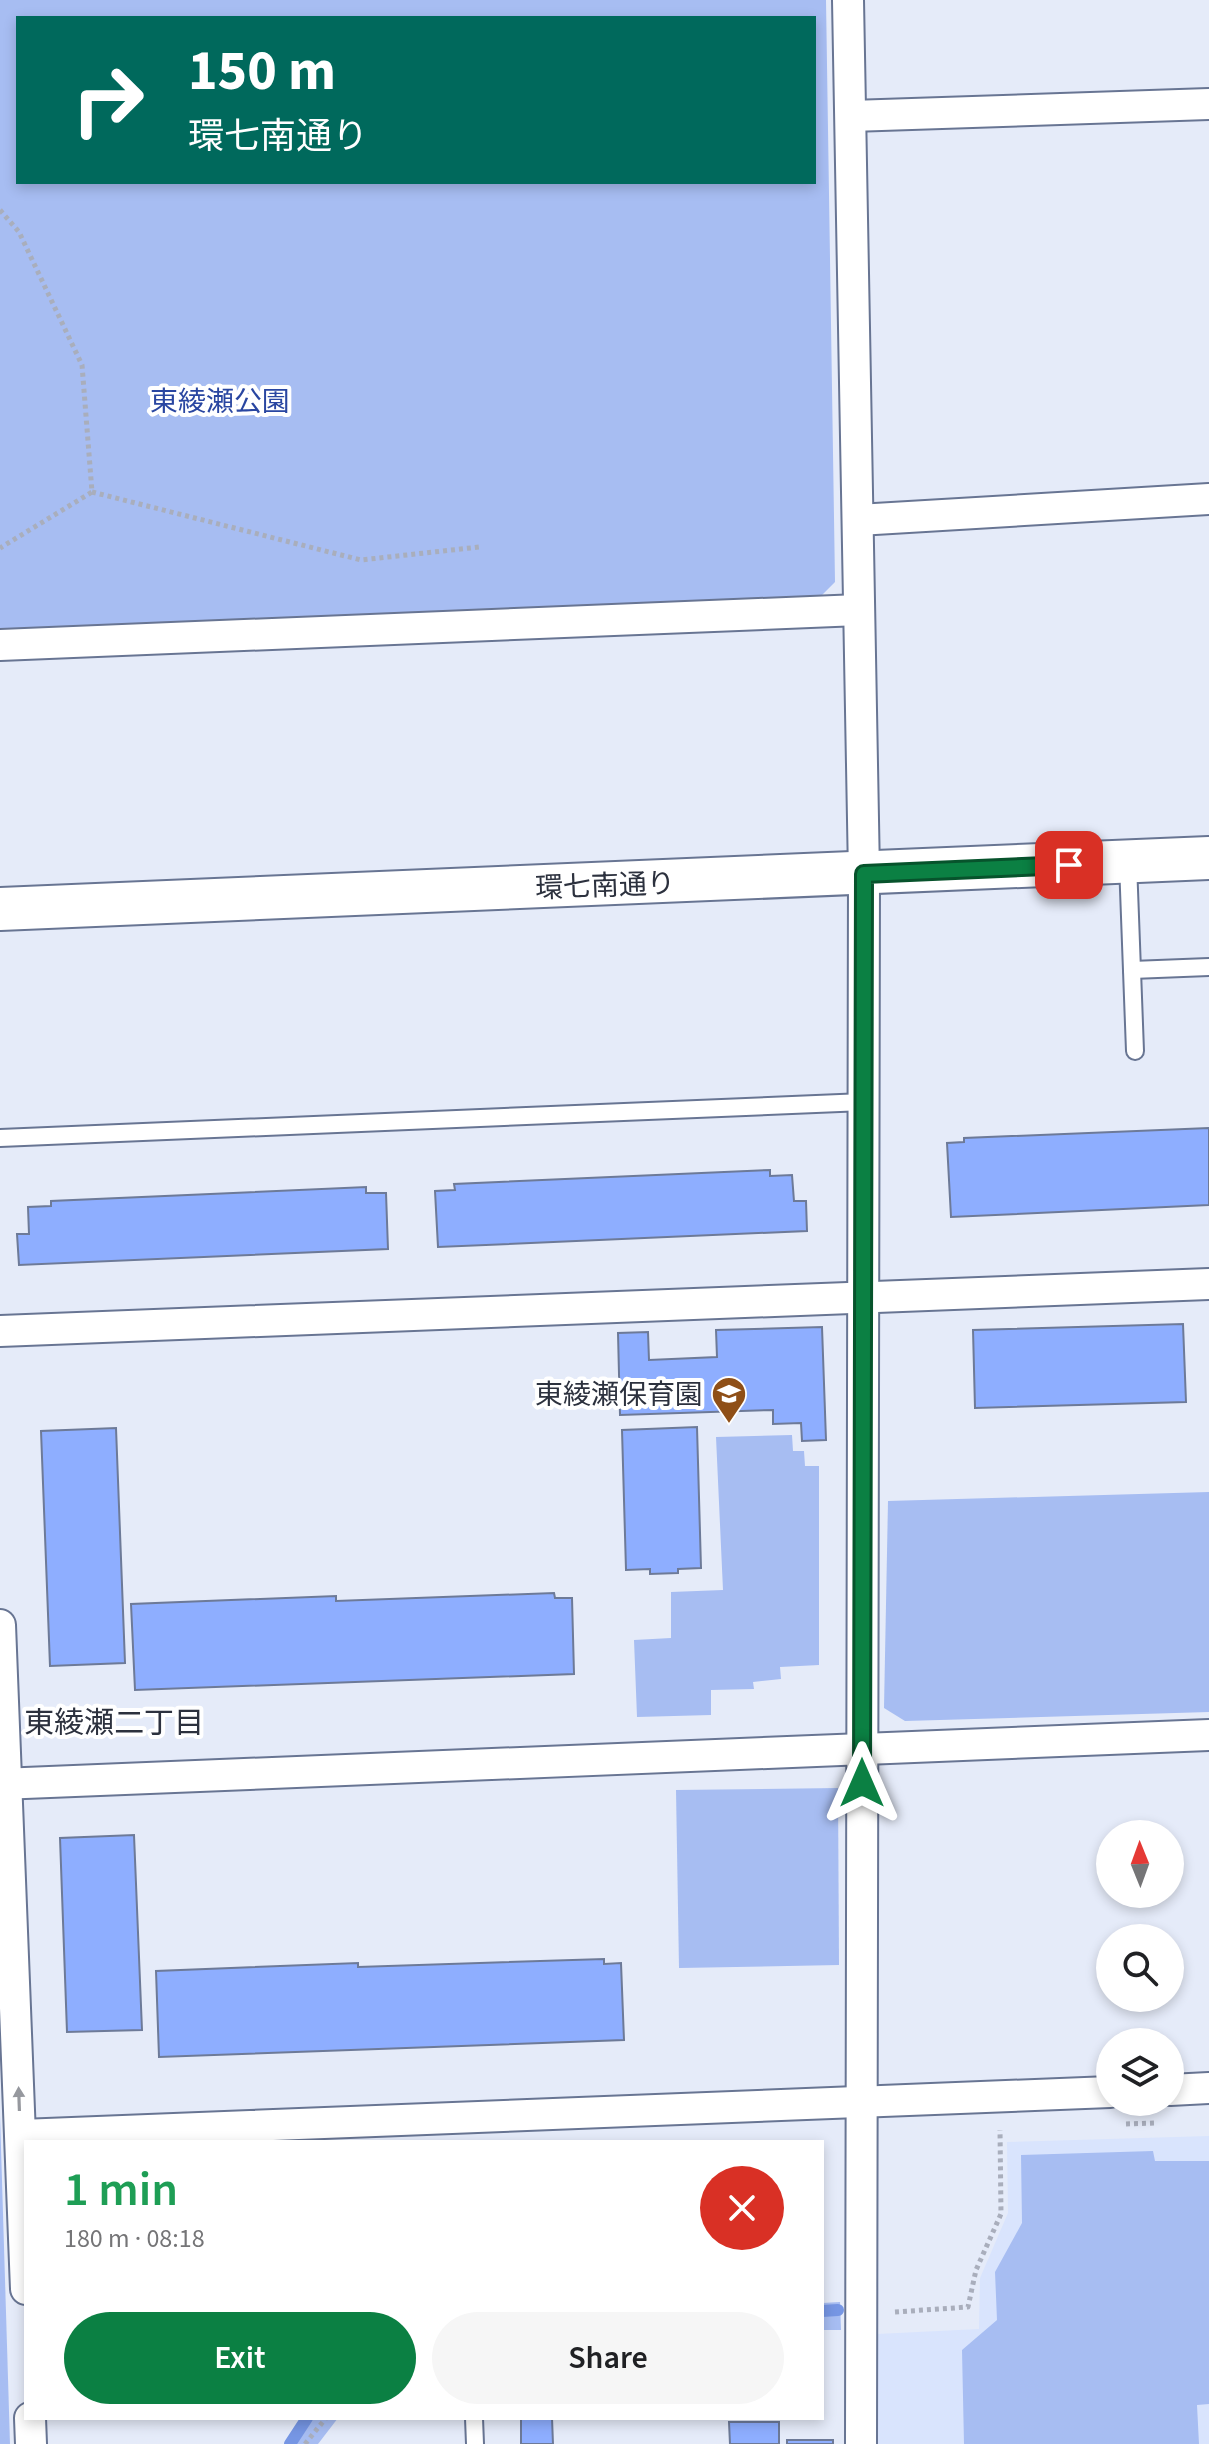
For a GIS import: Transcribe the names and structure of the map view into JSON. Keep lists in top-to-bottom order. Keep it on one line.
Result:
{"streets":{"street":["環七南通り"]},"districts":["東綾瀬二丁目"],"parks":["東綾瀬公園"],"places":{"school or university":["東綾瀬保育園"]},"north":"top","page":{"turn":["150 m","環七南通り"],"heading":["1 min","180 m · 08:18"],"buttons":["Exit","Share"]}}
